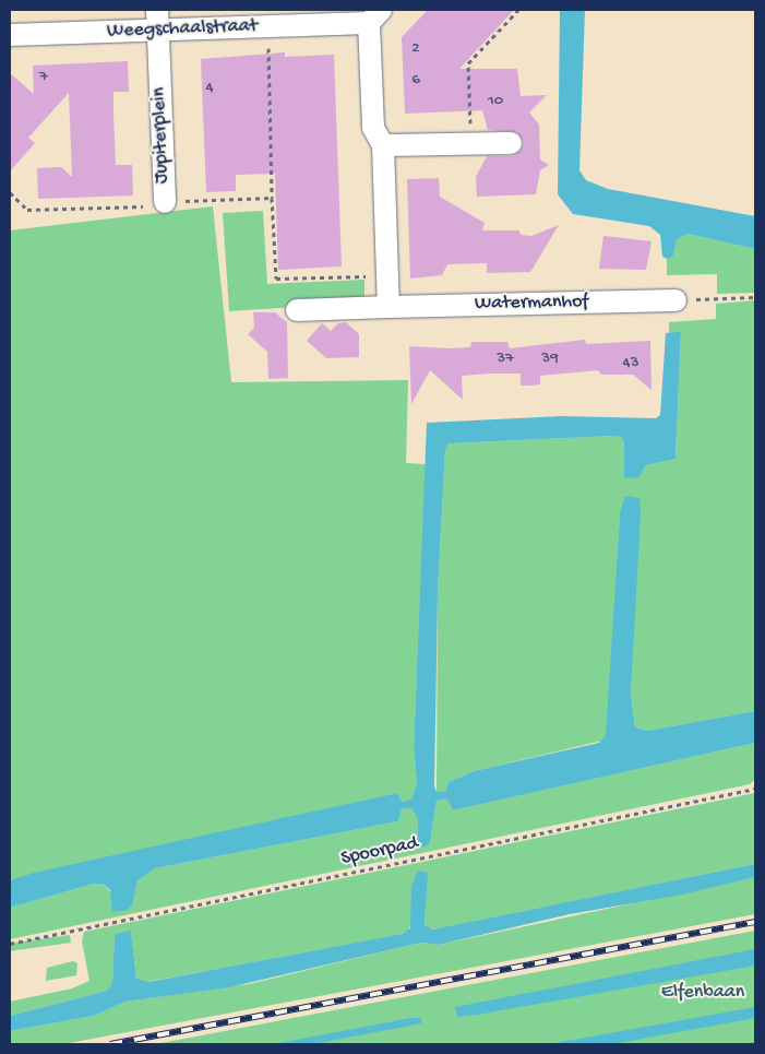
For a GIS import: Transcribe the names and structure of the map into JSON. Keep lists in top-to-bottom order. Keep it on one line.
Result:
{"streets":{"street":["Weegschaalstraat","Jupiterplein","Watermanhof"],"path":["Spoorpad"]},"crossings":[["Weegschaalstraat","Jupiterplein"]],"parks":["Elfenbaan"],"house_numbers":["2","7","6","4","10","37","39","43"]}
